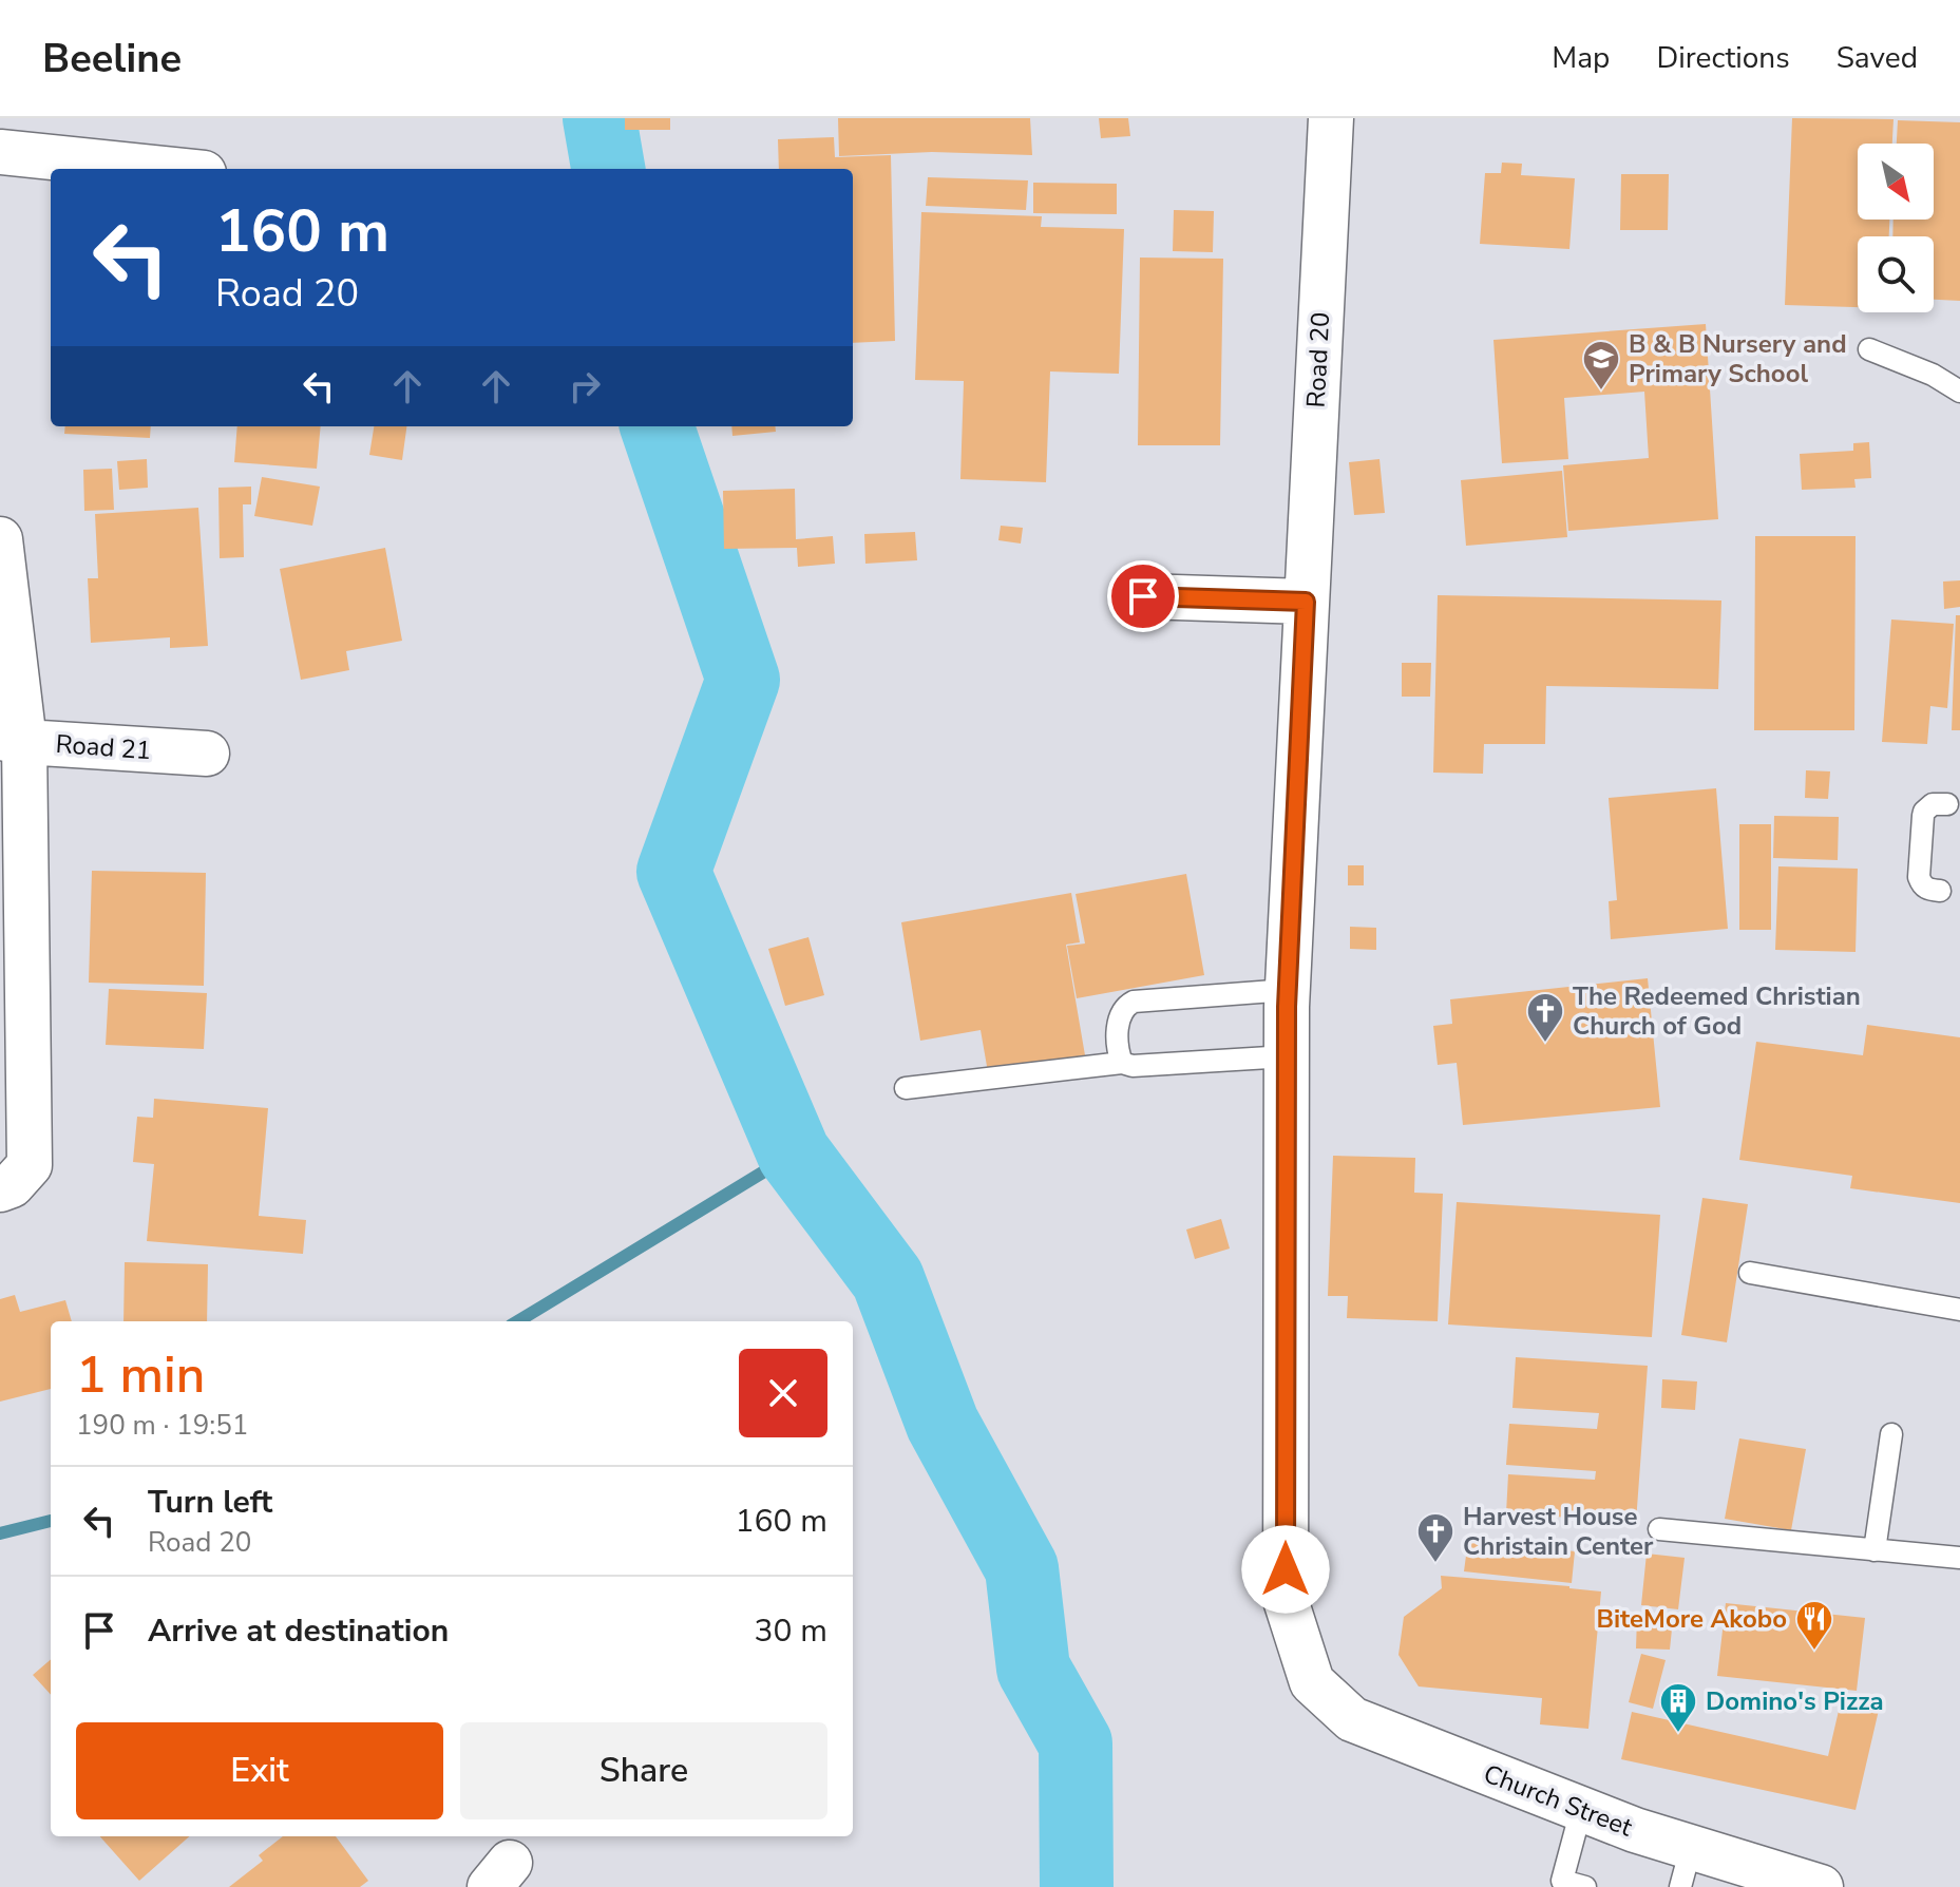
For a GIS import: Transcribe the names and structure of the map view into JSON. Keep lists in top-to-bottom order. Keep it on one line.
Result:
{"streets":{"street":["Road 20","Road 21","Church Street"]},"crossings":[["Road 20","Church Street"]],"places":{"school or university":["B & B Nursery and Primary School"],"church":["The Redeemed Christian Church of God","Harvest House Christain Center"],"restaurant":["BiteMore Akobo"],"building":["Domino's Pizza"]},"north":"bottom right","page":{"header":"Beeline","nav":["Map","Directions","Saved"],"turn":["160 m","Road 20"],"heading":["1 min","190 m · 19:51"],"list":[{"name":"Turn left","note":"Road 20","value":"160 m"},{"name":"Arrive at destination","value":"30 m"}],"buttons":["Exit","Share"]}}
